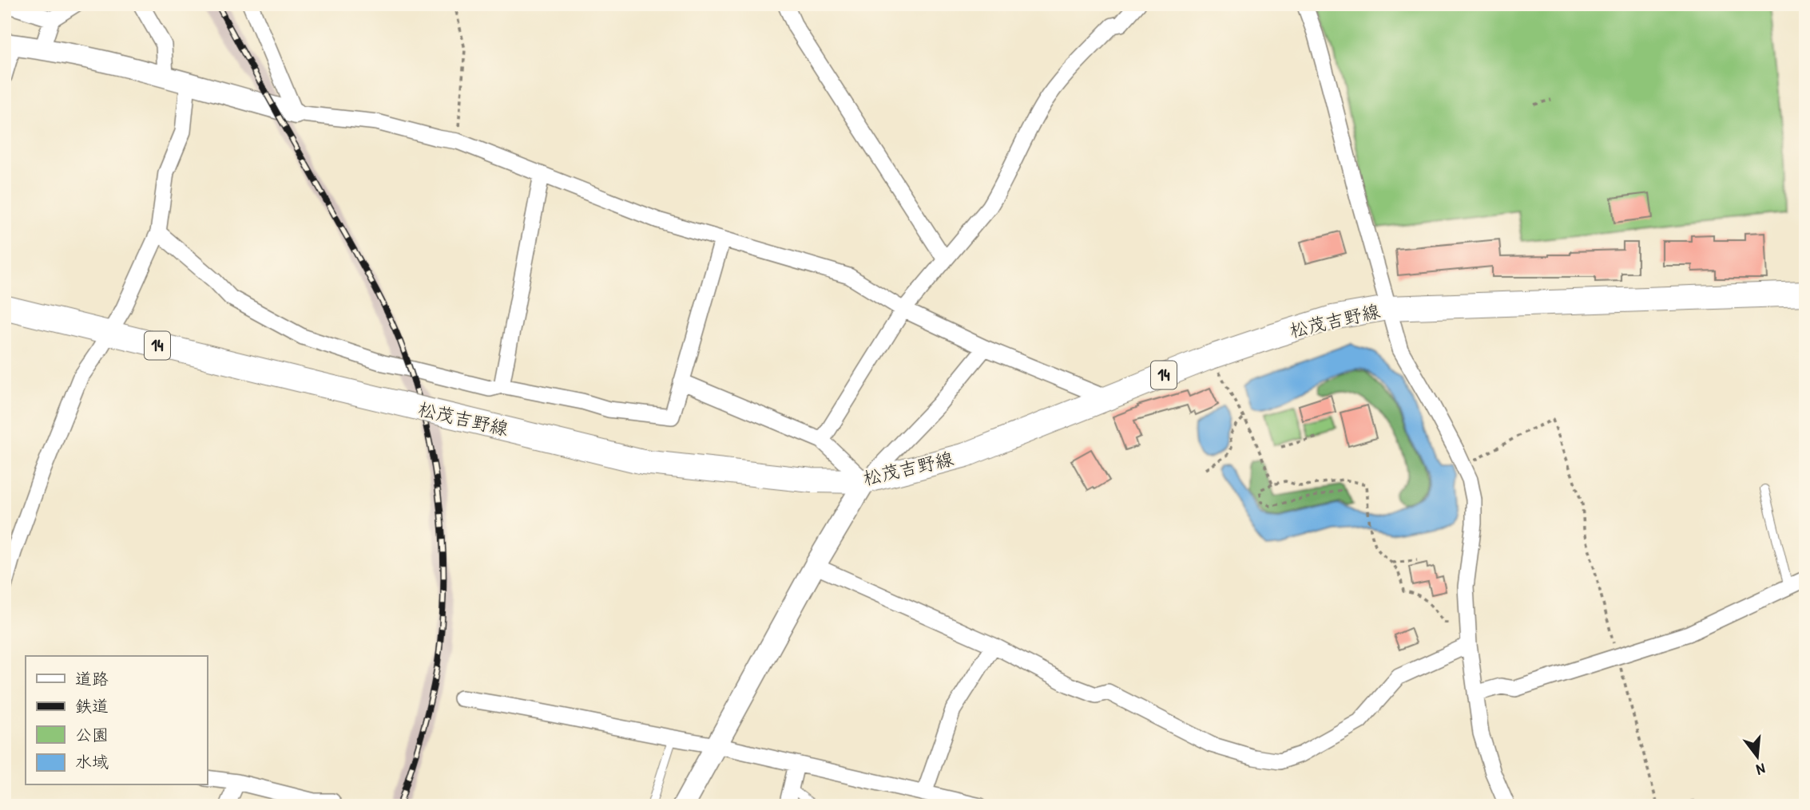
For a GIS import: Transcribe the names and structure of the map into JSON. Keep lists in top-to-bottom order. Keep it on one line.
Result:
{"streets":{"main road":["松茂吉野線","14"]},"legend":["道路","鉄道","公園","水域"],"north":"bottom"}
